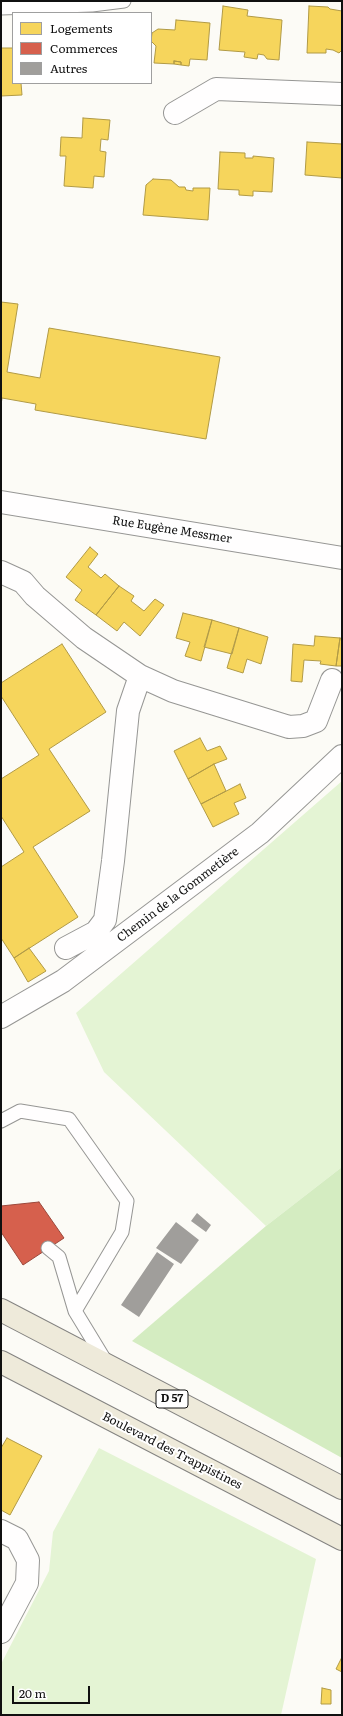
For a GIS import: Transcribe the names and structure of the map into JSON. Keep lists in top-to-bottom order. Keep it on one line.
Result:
{"streets":{"main road":["D 57","Boulevard des Trappistines"],"street":["Rue Eugène Messmer","Chemin de la Gommetière"]},"legend":["Logements","Commerces","Autres"],"scale_bar":"20 m"}
